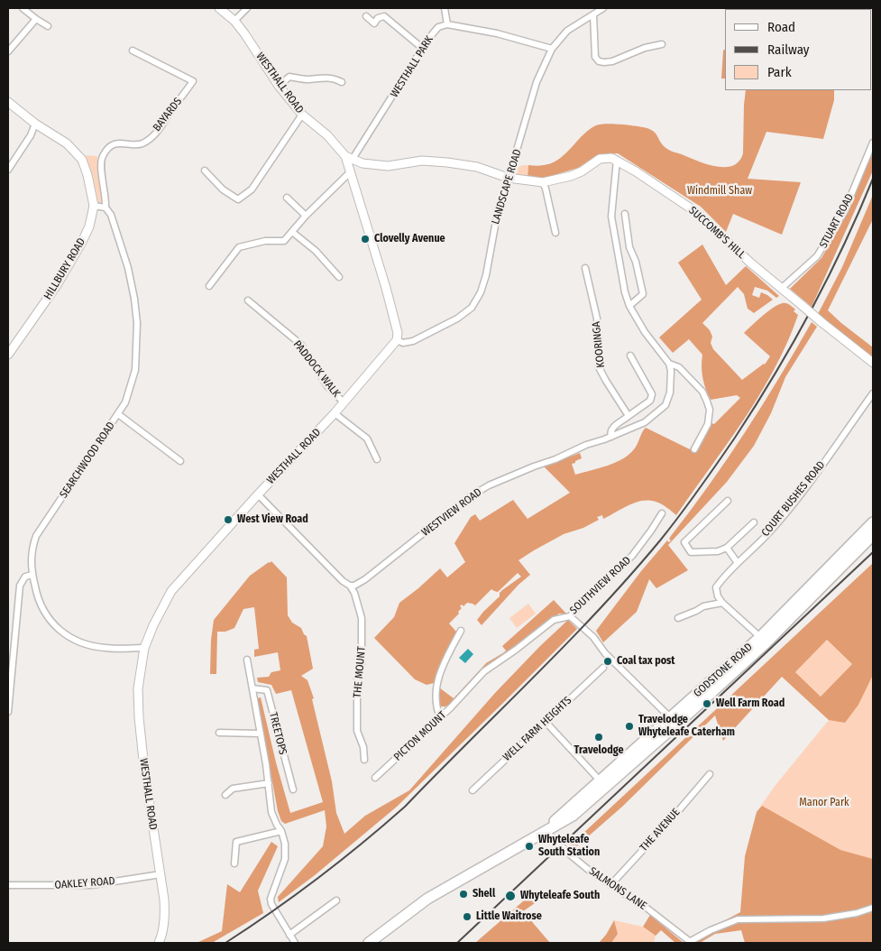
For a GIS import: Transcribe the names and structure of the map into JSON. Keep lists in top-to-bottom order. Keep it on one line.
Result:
{"streets":{"highway":["GODSTONE ROAD"],"street":["WESTHALL PARK","WESTHALL ROAD","BAYARDS","LANDSCAPE ROAD","STUART ROAD","SUCCOMB'S HILL","HILLBURY ROAD","KOORINGA","PADDOCK WALK","SEARCHWOOD ROAD","COURT BUSHES ROAD","WESTVIEW ROAD","SOUTHVIEW ROAD","THE MOUNT","WELL FARM HEIGHTS","TREETOPS","PICTON MOUNT","THE AVENUE","OAKLEY ROAD","SALMONS LANE"]},"crossings":[["WESTHALL PARK","WESTHALL ROAD"],["WESTHALL ROAD","LANDSCAPE ROAD"],["WESTHALL ROAD","PADDOCK WALK"],["WESTHALL ROAD","SEARCHWOOD ROAD"],["WESTHALL ROAD","OAKLEY ROAD"],["BAYARDS","SEARCHWOOD ROAD"],["STUART ROAD","SUCCOMB'S HILL"],["WESTVIEW ROAD","THE MOUNT"],["SOUTHVIEW ROAD","PICTON MOUNT"],["GODSTONE ROAD","SALMONS LANE"],["THE AVENUE","SALMONS LANE"]],"parks":["Windmill Shaw","Manor Park"],"places":["Clovelly Avenue","West View Road","Coal tax post","Well Farm Road","Travelodge Whyteleafe Caterham","Travelodge","Whyteleafe South Station","Shell","Whyteleafe South","Little Waitrose"],"legend":["Road","Railway","Park"]}
